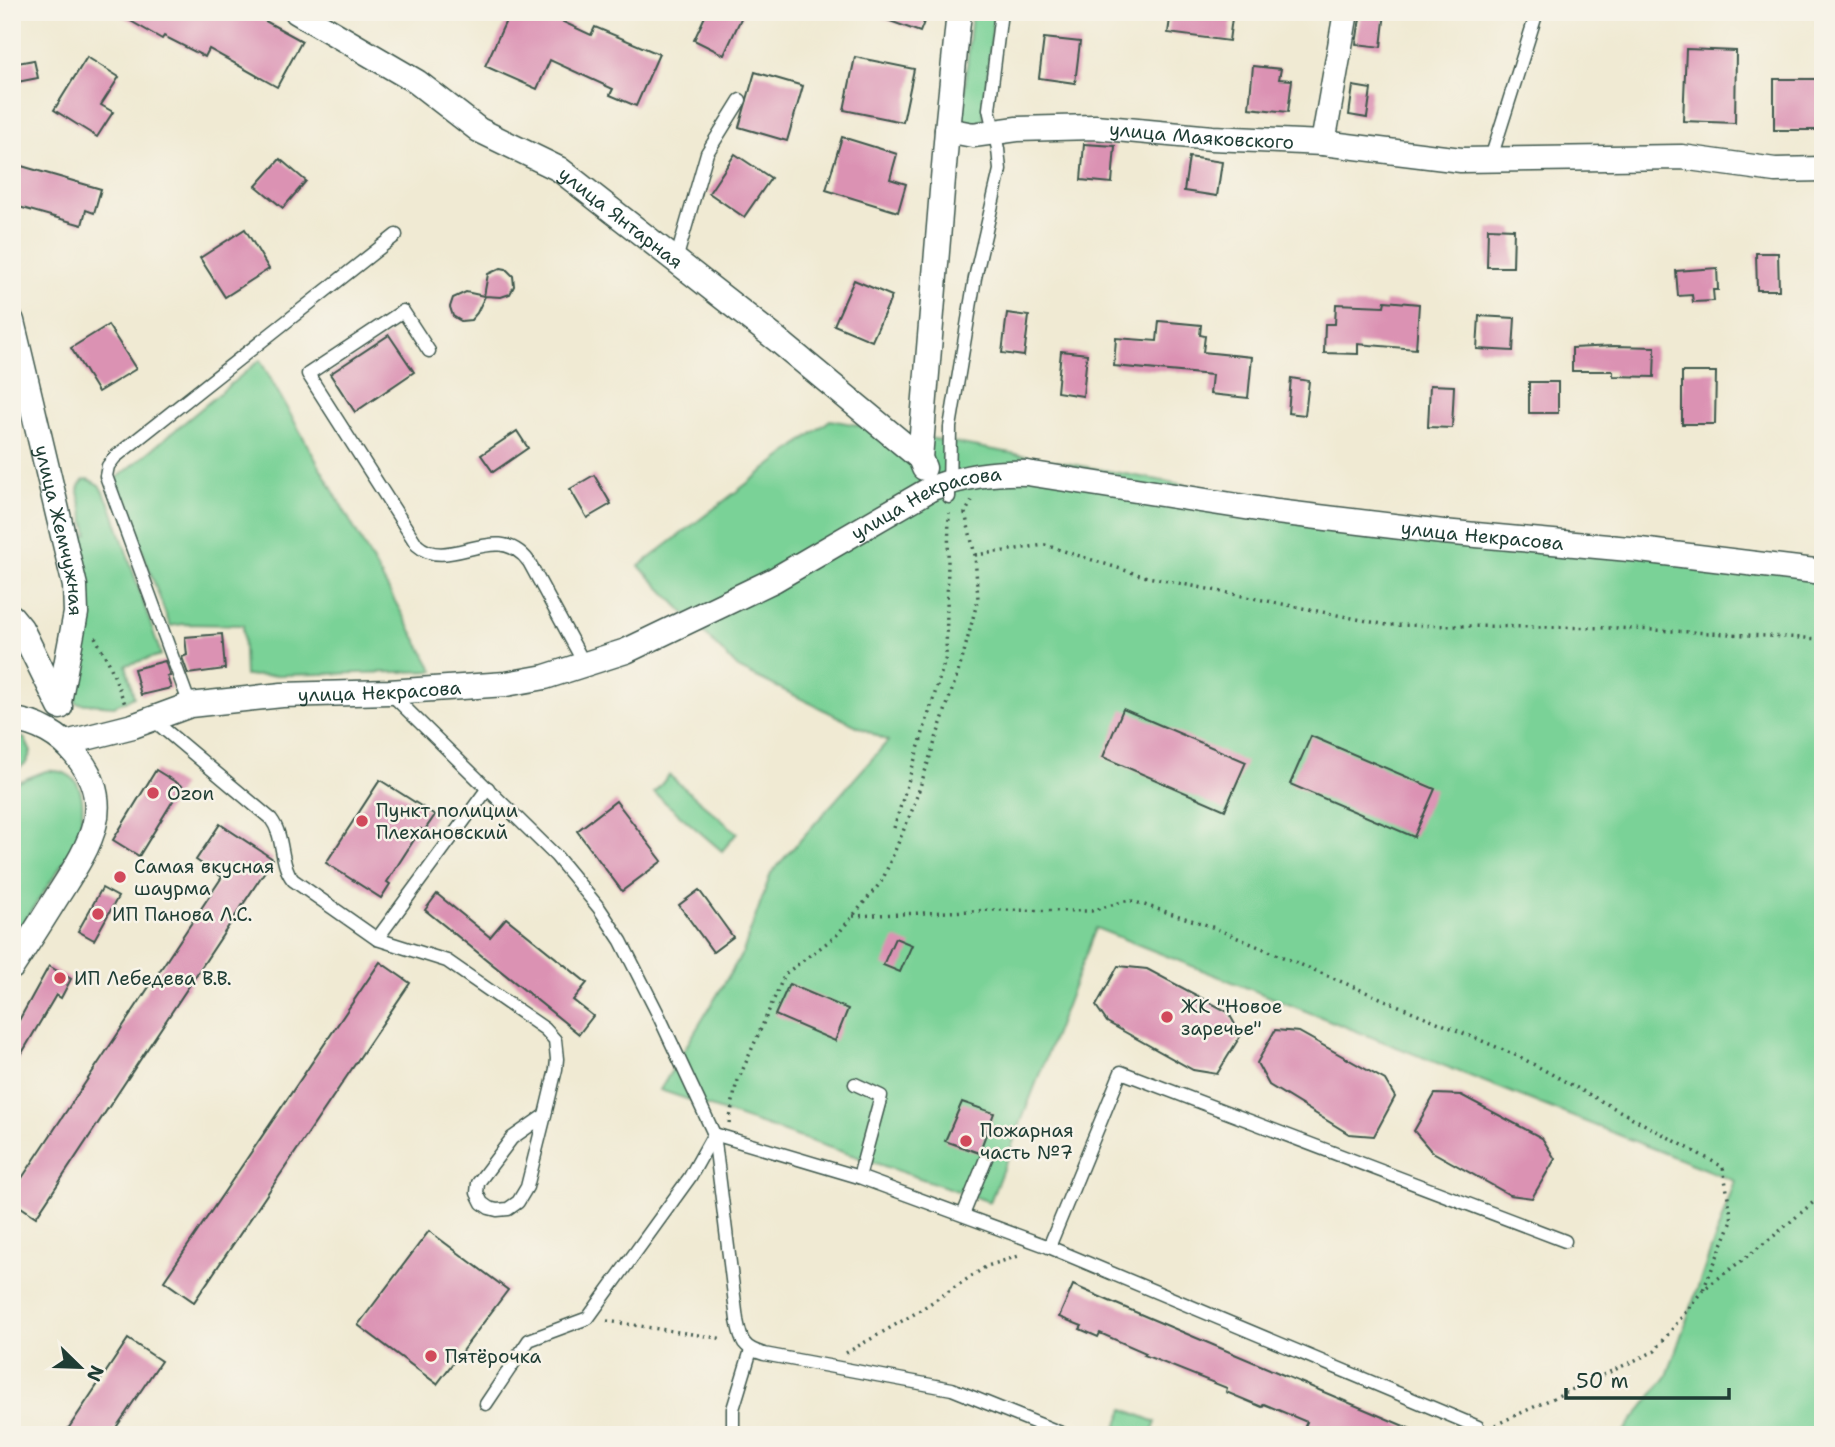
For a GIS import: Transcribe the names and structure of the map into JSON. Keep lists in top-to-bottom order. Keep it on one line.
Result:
{"streets":{"street":["улица Маяковского","улица Янтарная","улица Некрасова","улица Жемчужная"]},"places":["Ozon","Пункт полиции Плехановский","Самая вкусная шаурма","ИП Панова Л.С.","ИП Лебедева В.В.","ЖК \"Новое заречье\"","Пожарная часть №7","Пятёрочка"],"scale_bar":"50 m","north":"bottom right"}
